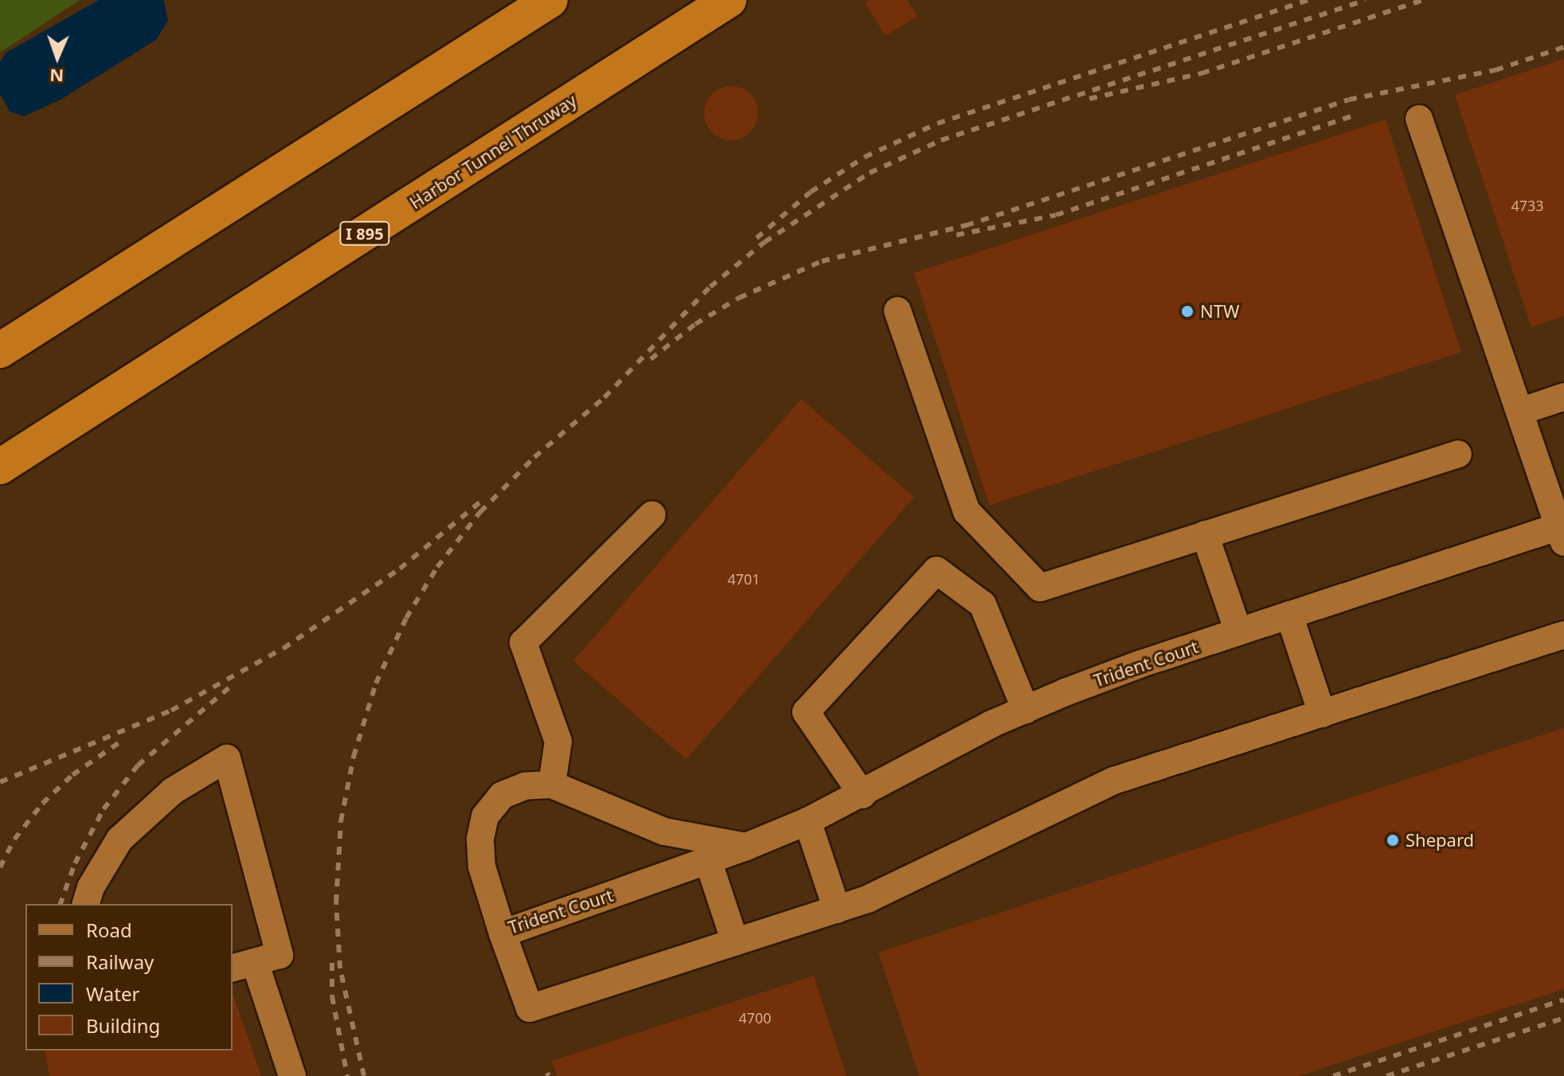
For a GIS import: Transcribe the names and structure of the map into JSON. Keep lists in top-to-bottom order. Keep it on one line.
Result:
{"streets":{"highway":["Harbor Tunnel Thruway","I 895"],"street":["Trident Court"]},"places":["NTW","Shepard"],"house_numbers":["4733","4701","4700"],"legend":["Road","Railway","Water","Building"],"north":"bottom"}
